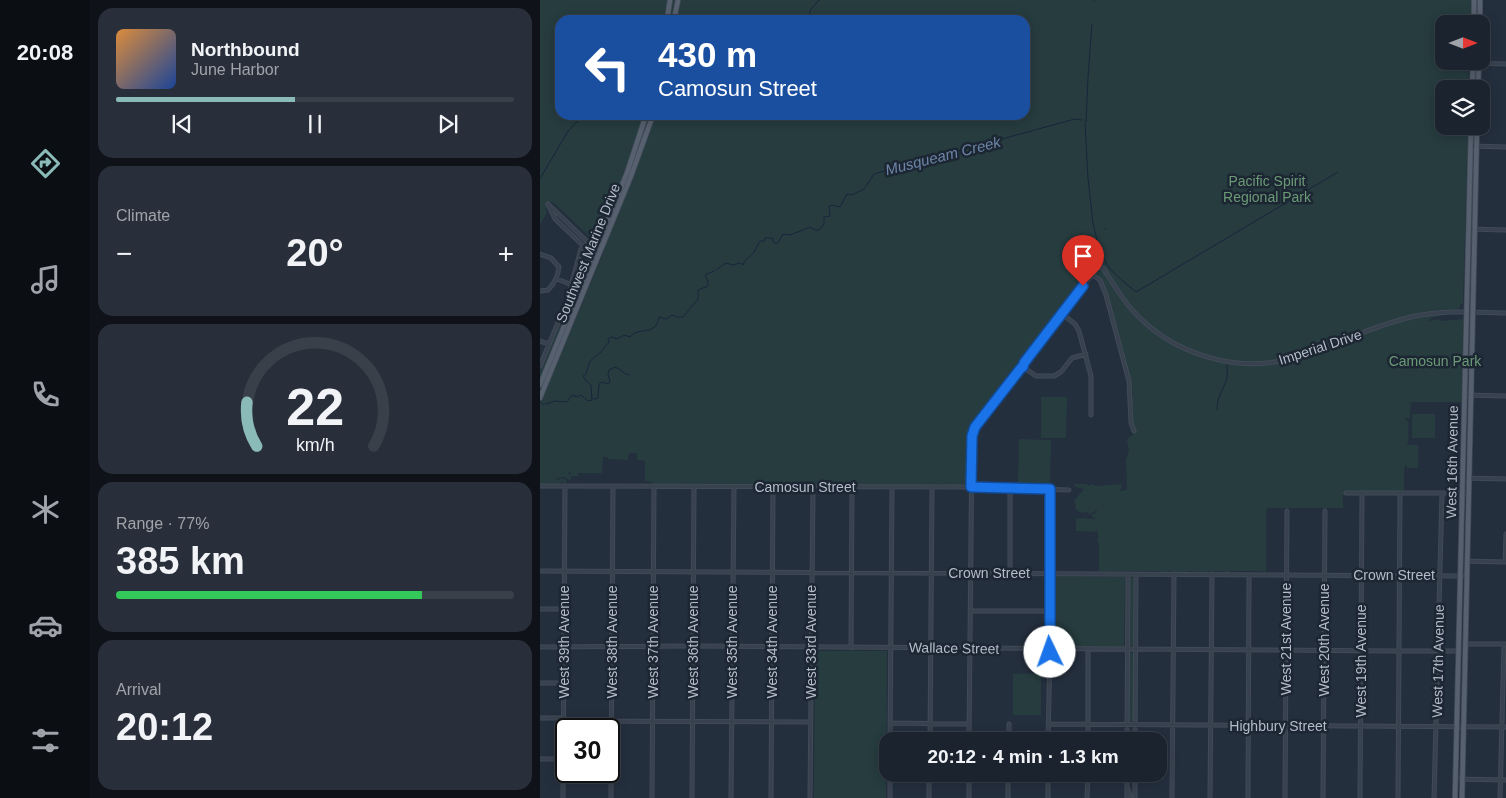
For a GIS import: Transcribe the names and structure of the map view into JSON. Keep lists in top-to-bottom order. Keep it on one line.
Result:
{"streets":{"main road":["Southwest Marine Drive","West 16th Avenue"],"street":["Imperial Drive","Camosun Street","Crown Street","West 21st Avenue","West 20th Avenue","West 39th Avenue","West 38th Avenue","West 37th Avenue","West 36th Avenue","West 35th Avenue","West 34th Avenue","West 33rd Avenue","Wallace Street","West 19th Avenue","West 17th Avenue","Highbury Street"]},"crossings":[["Imperial Drive","West 16th Avenue"],["West 16th Avenue","Crown Street"],["West 16th Avenue","Wallace Street"],["West 16th Avenue","Highbury Street"],["Camosun Street","West 39th Avenue"],["Camosun Street","West 38th Avenue"],["Camosun Street","West 37th Avenue"],["Camosun Street","West 36th Avenue"],["Camosun Street","West 35th Avenue"],["Camosun Street","West 34th Avenue"],["Camosun Street","West 33rd Avenue"],["Crown Street","West 21st Avenue"],["Crown Street","West 20th Avenue"],["Crown Street","West 39th Avenue"],["Crown Street","West 38th Avenue"],["Crown Street","West 37th Avenue"],["Crown Street","West 36th Avenue"],["Crown Street","West 35th Avenue"],["Crown Street","West 34th Avenue"],["Crown Street","West 33rd Avenue"],["Crown Street","West 19th Avenue"],["Crown Street","West 17th Avenue"],["West 21st Avenue","Wallace Street"],["West 21st Avenue","Highbury Street"],["West 20th Avenue","Wallace Street"],["West 20th Avenue","Highbury Street"],["West 39th Avenue","Wallace Street"],["West 38th Avenue","Wallace Street"],["West 37th Avenue","Wallace Street"],["West 36th Avenue","Wallace Street"],["West 35th Avenue","Wallace Street"],["West 34th Avenue","Wallace Street"],["West 33rd Avenue","Wallace Street"],["Wallace Street","West 19th Avenue"],["Wallace Street","West 17th Avenue"],["West 19th Avenue","Highbury Street"],["West 17th Avenue","Highbury Street"]],"water":["Musqueam Creek"],"parks":["Pacific Spirit Regional Park","Camosun Park"],"north":"right","page":{"tabs":"20:08","turn":["430 m","Camosun Street"],"song":["Northbound","June Harbor"],"tile":["Climate",["Range · 77%","385 km"],["Arrival","20:12"]],"heat":["−","20°","+"],"limit":"30","trip":"20:12 · 4 min · 1.3 km","gauge":["22","km/h"]}}
